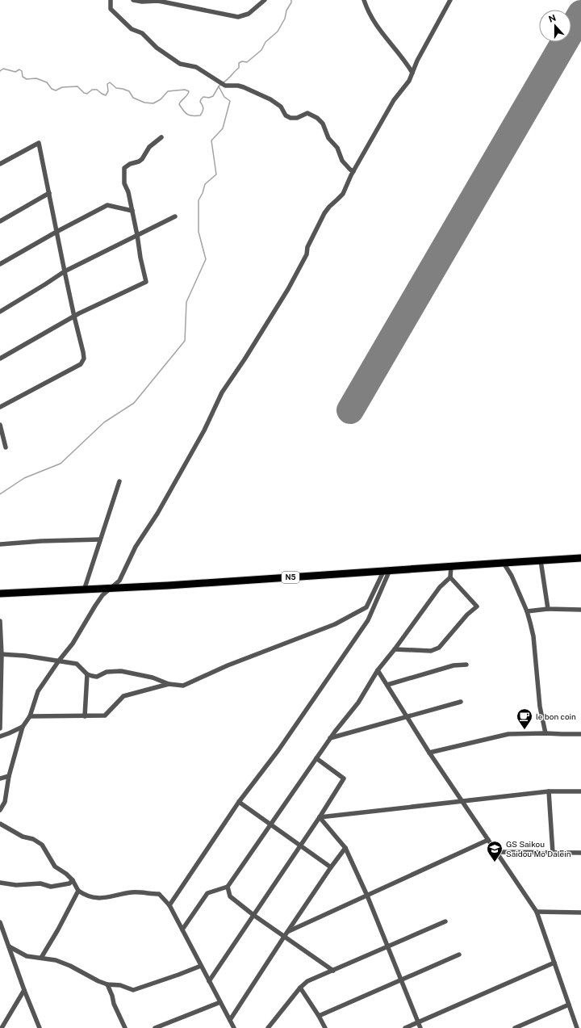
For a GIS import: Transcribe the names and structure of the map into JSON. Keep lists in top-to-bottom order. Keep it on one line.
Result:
{"streets":{"highway":["N5"]},"places":{"cafe":["le bon coin"],"school or university":["GS Saikou Saidou Mö Dalein"]},"north":"top"}
